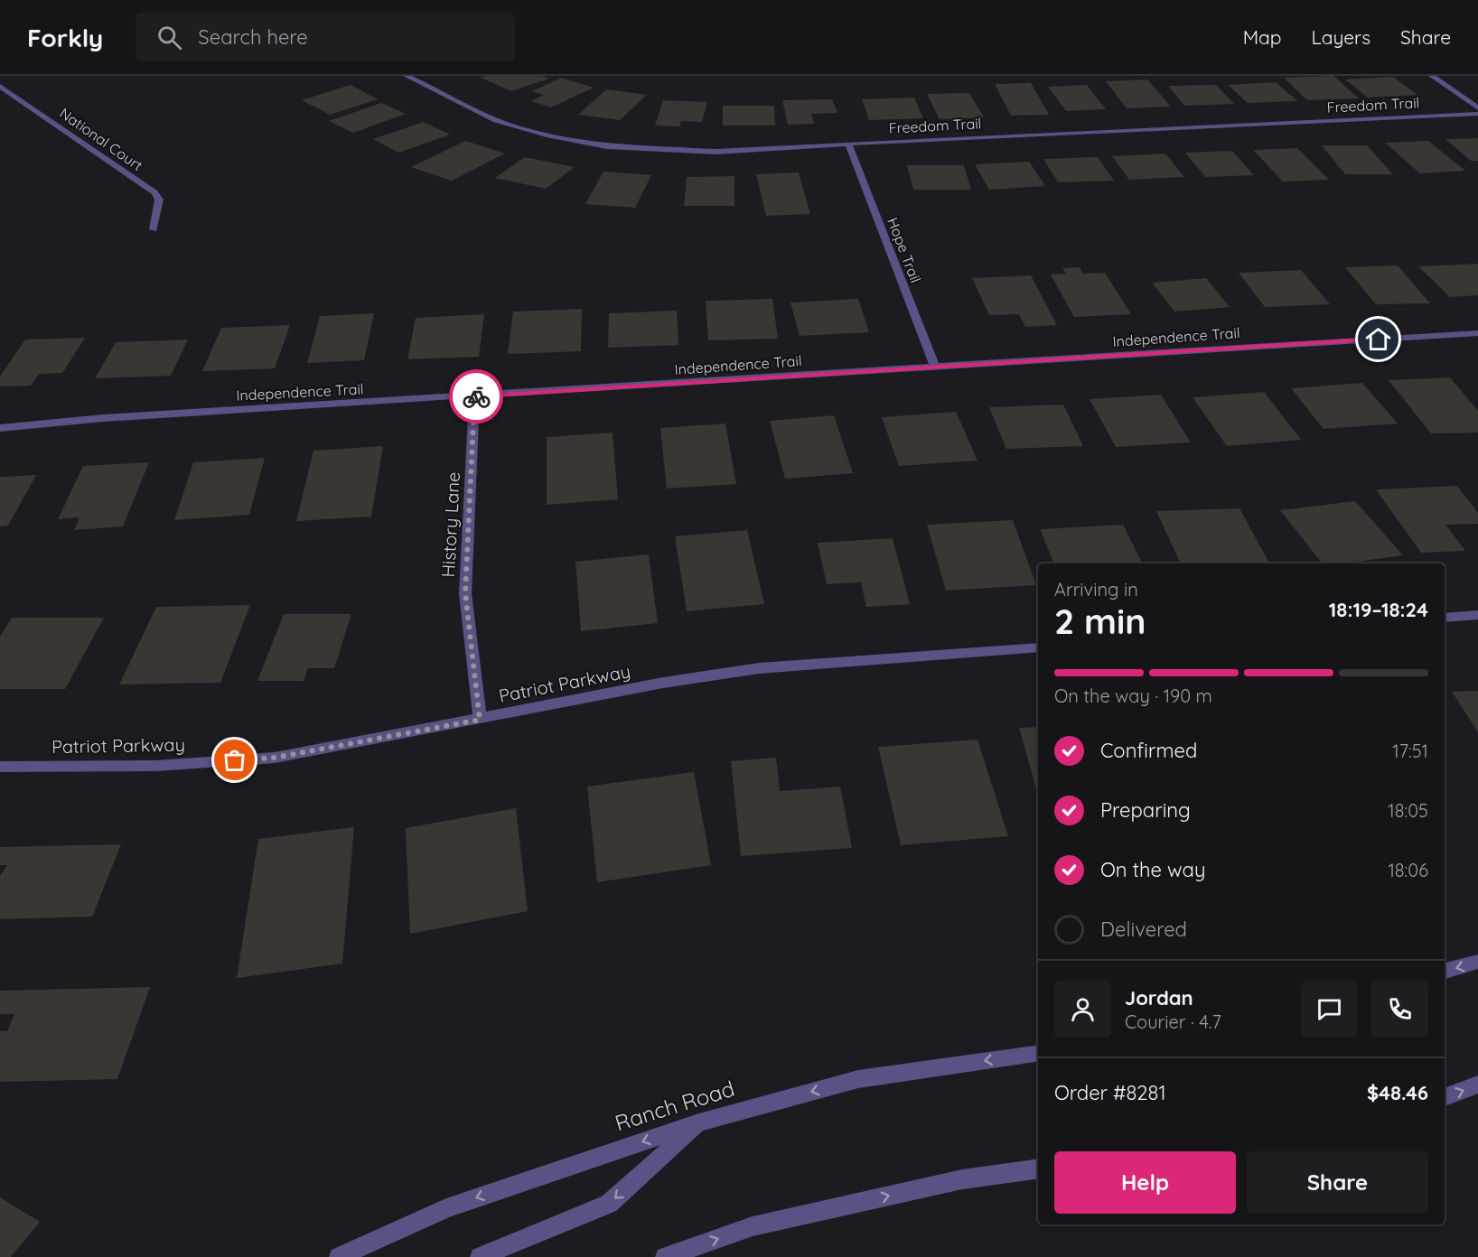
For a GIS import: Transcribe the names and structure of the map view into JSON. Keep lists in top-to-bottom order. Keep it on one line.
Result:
{"streets":{"street":["Freedom Trail","National Court","Hope Trail","Independence Trail","History Lane","Patriot Parkway","Ranch Road"]},"crossings":[["Freedom Trail","Hope Trail"],["Hope Trail","Independence Trail"],["Independence Trail","History Lane"],["History Lane","Patriot Parkway"]],"page":{"header":"Forkly","search":"Search here","nav":["Map","Layers","Share"],"heading":["2 min","Arriving in","18:19–18:24"],"panel":["Jordan","Courier · 4.7","Order #8281","$48.46"],"bar":"On the way · 190 m","list":[["Confirmed","17:51"],["Preparing","18:05"],["On the way","18:06"],"Delivered"],"buttons":["Help","Share"]}}
